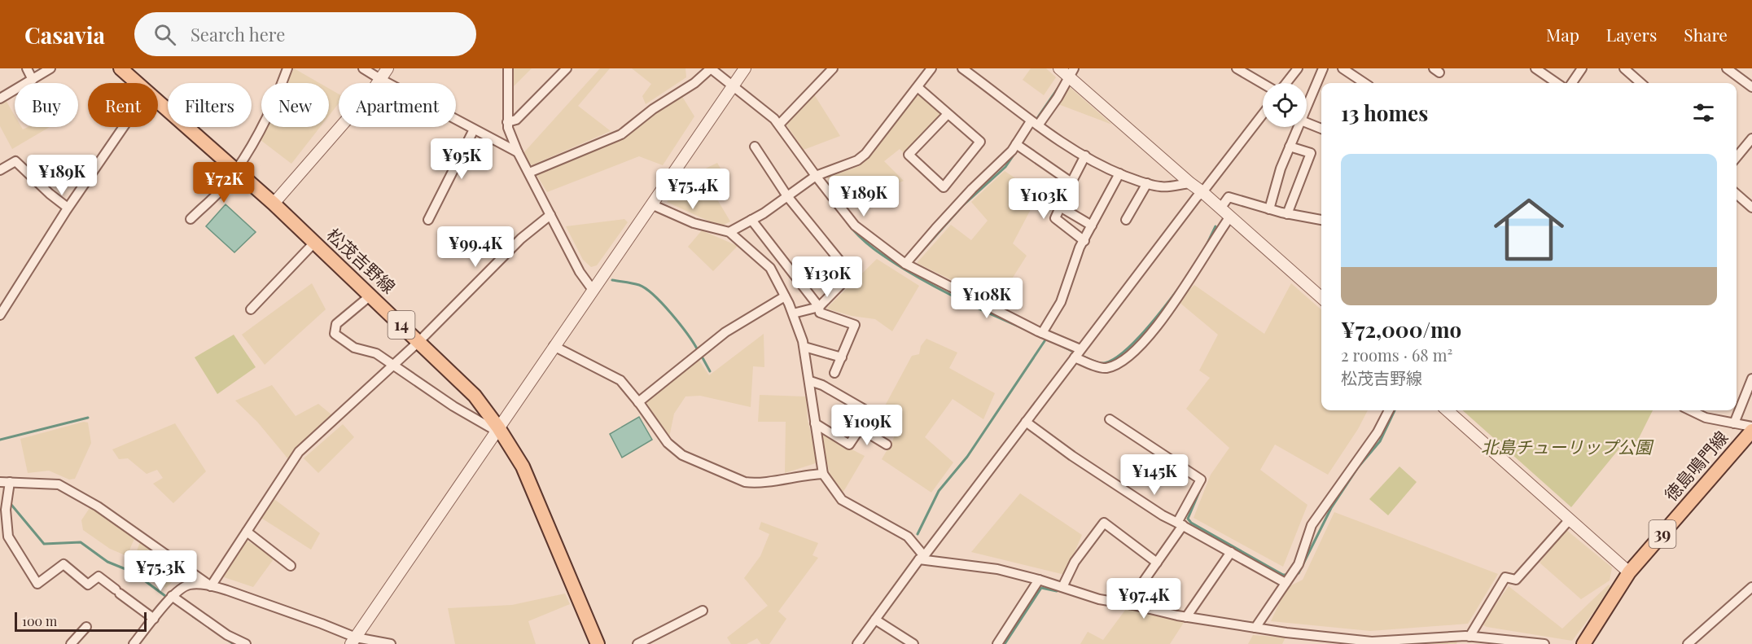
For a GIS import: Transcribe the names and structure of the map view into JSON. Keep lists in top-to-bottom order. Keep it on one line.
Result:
{"streets":{"main road":["松茂吉野線","14","徳島鳴門線","39"]},"parks":["北島チューリップ公園"],"scale_bar":"100 m","page":{"header":"Casavia","search":"Search here","nav":["Map","Layers","Share"],"chip":["Buy","Rent","Filters","New","Apartment"],"heading":"13 homes","price":["¥95K","¥189K","¥72K","¥75.4K","¥189K","¥103K","¥99.4K","¥130K","¥108K","¥109K","¥145K","¥75.3K","¥97.4K"],"list":[{"name":"¥72,000/mo","note":"2 rooms · 68 m² · 松茂吉野線"}],"scale":"100 m"}}
